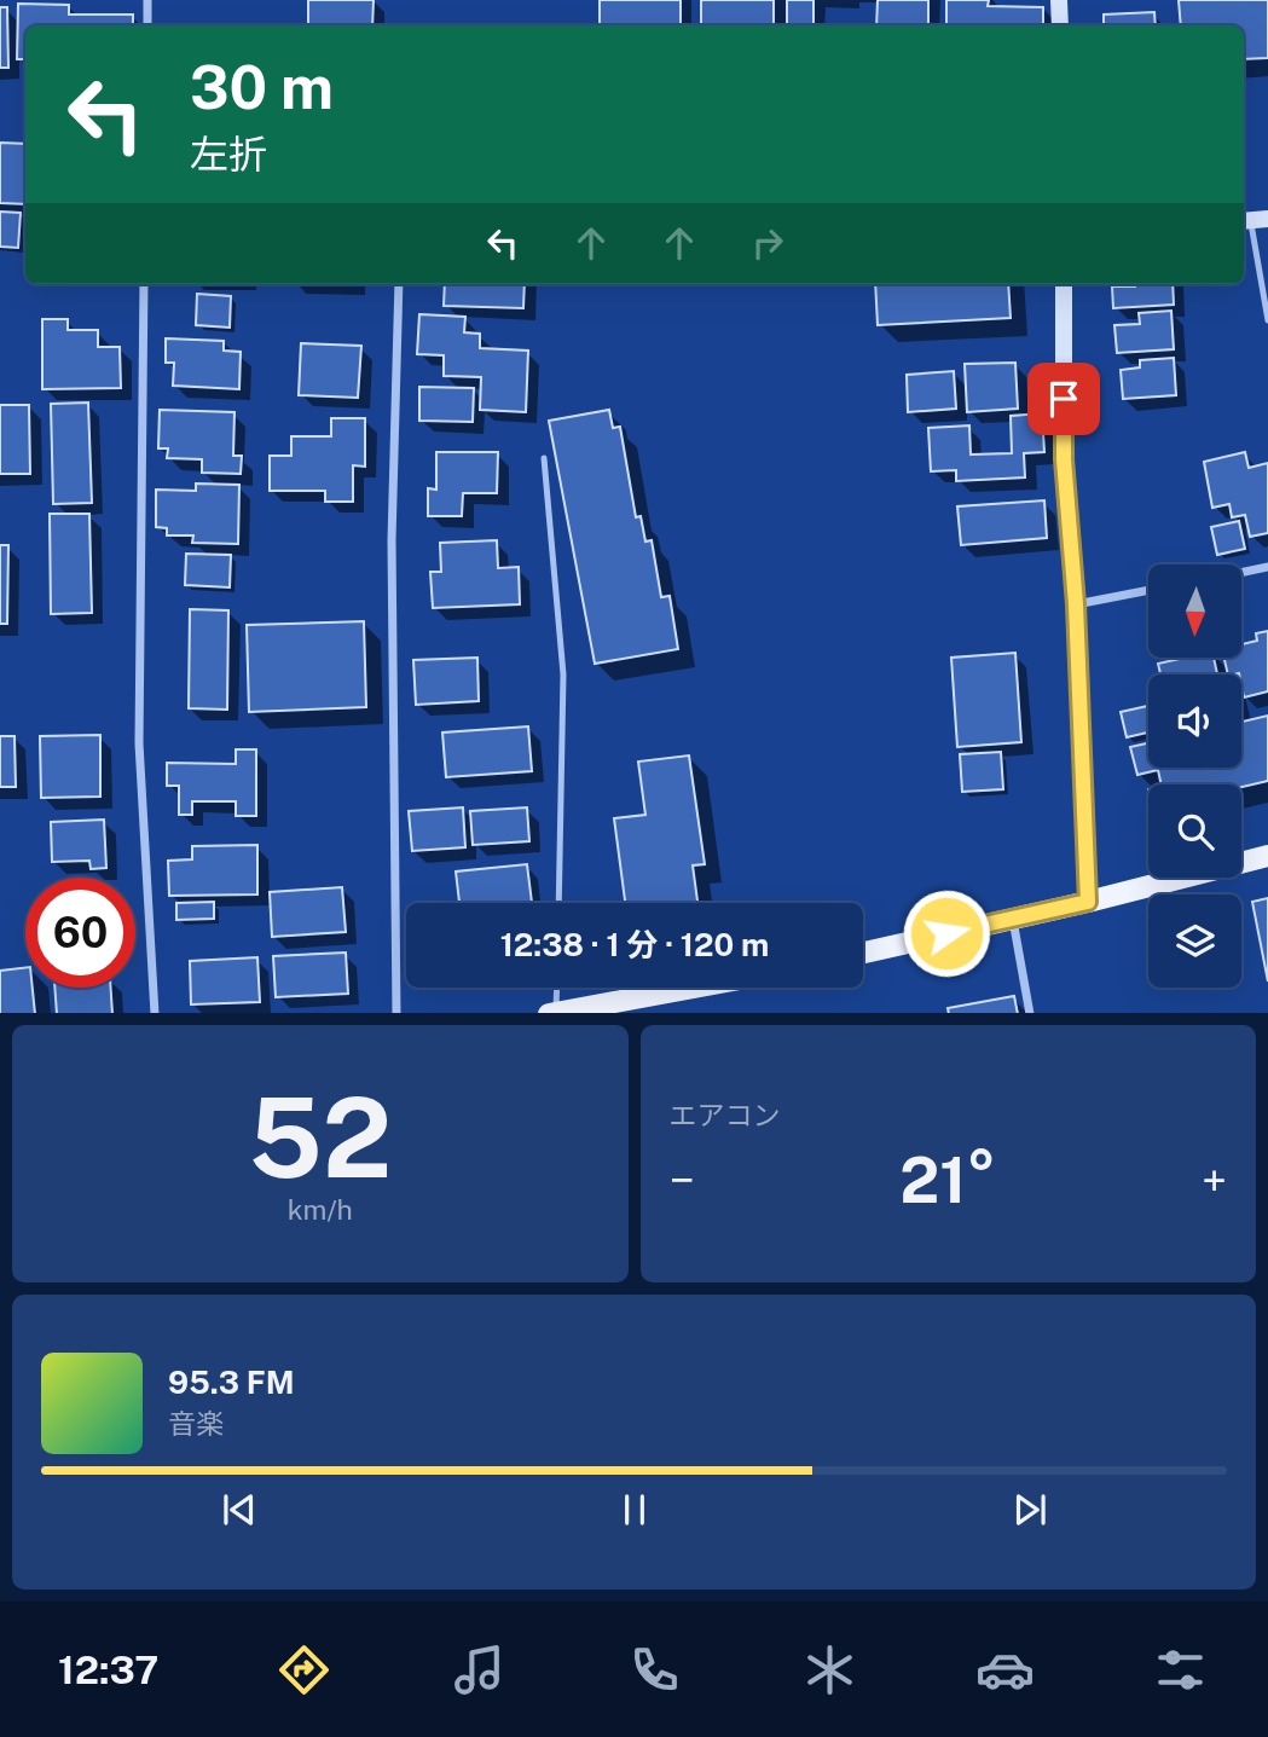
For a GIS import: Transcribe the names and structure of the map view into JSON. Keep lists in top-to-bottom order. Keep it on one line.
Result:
{"north":"bottom","page":{"turn":["30 m","左折"],"limit":"60","trip":"12:38 · 1 分 · 120 m","tile":[["52","km/h"],"エアコン"],"heat":["−","21°","+"],"song":["95.3 FM","音楽"],"tabs":"12:37"}}
